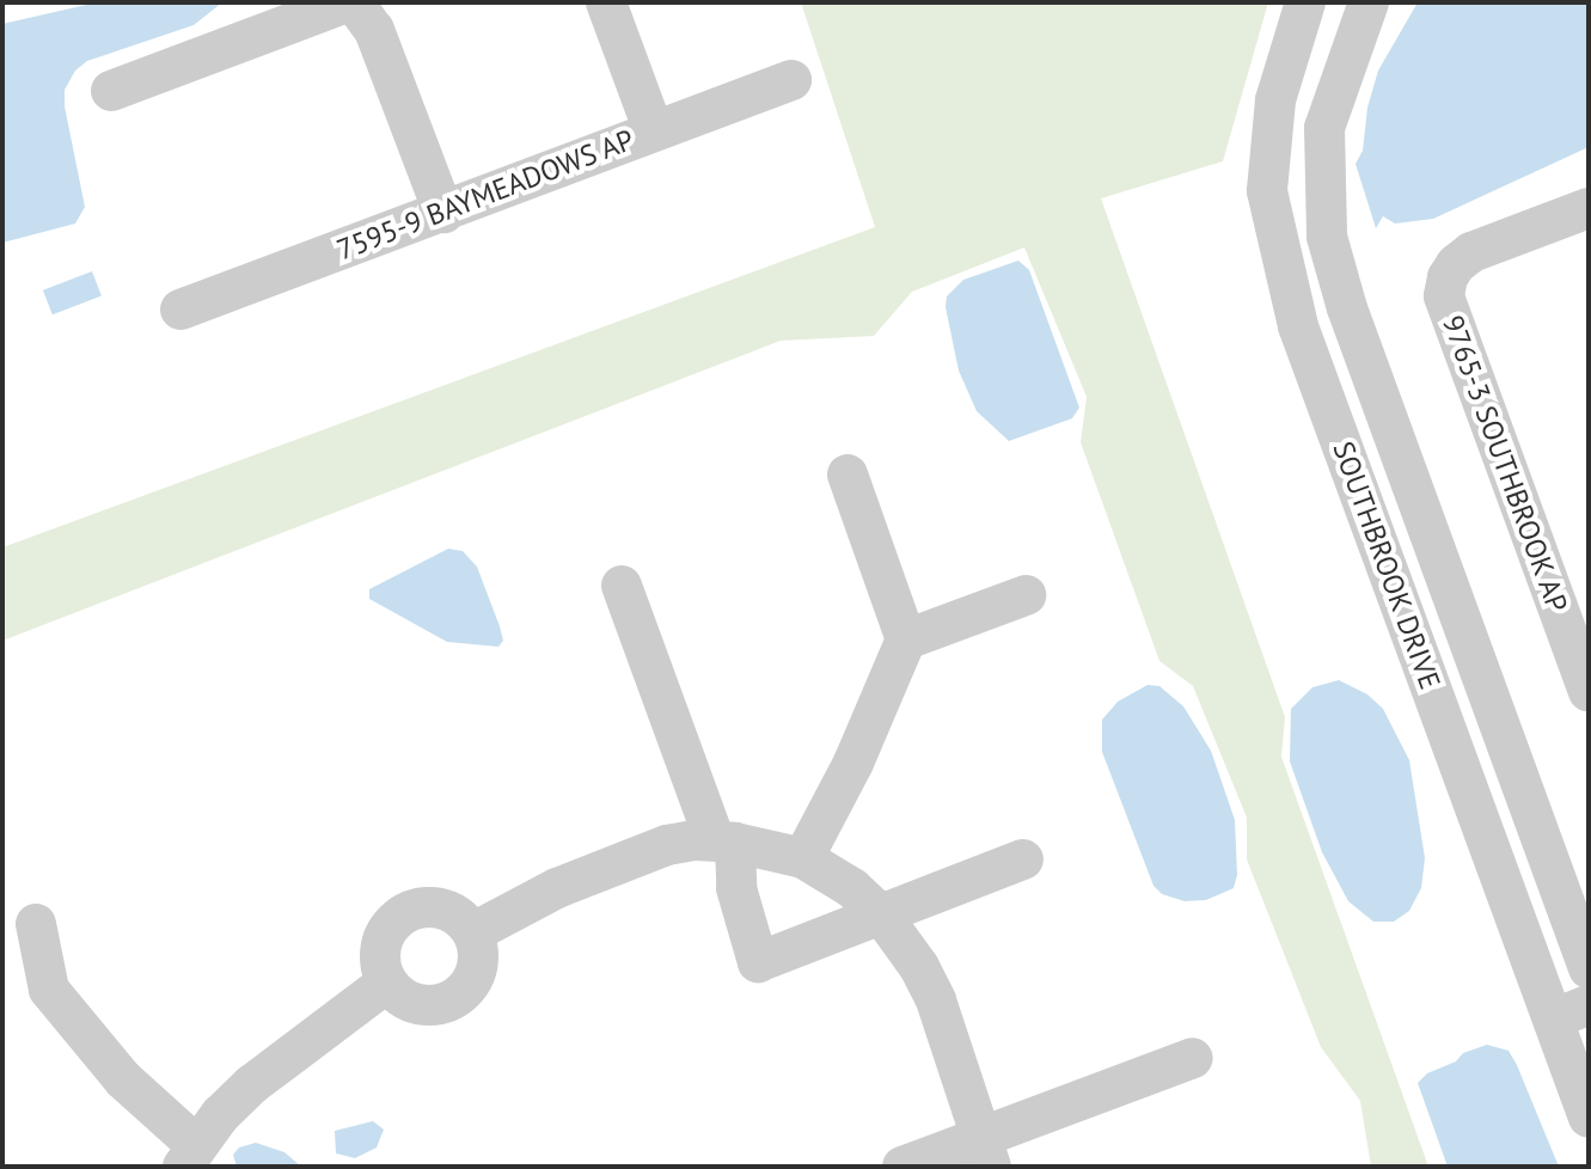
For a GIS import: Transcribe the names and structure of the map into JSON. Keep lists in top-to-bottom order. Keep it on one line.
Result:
{"streets":{"street":["7595-9 BAYMEADOWS AP","9765-3 SOUTHBROOK AP","SOUTHBROOK DRIVE"]}}
